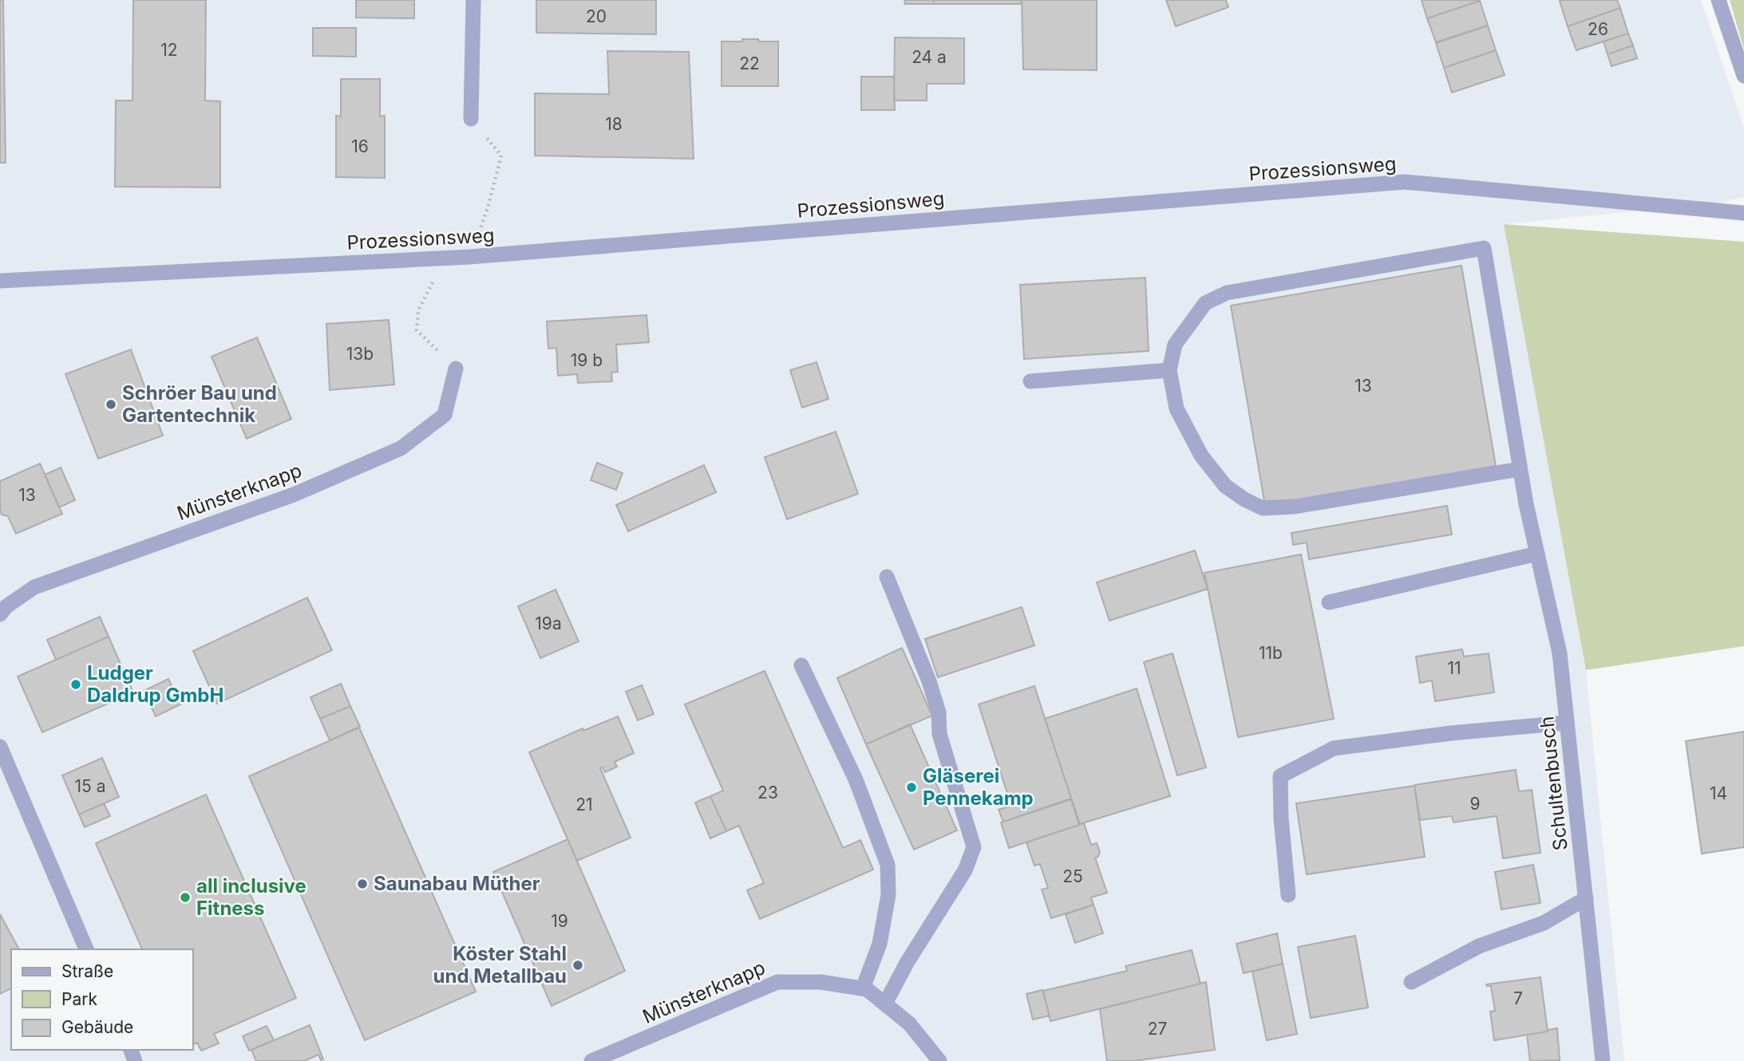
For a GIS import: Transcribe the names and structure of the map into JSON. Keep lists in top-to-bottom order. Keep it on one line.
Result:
{"streets":{"street":["Prozessionsweg","Münsterknapp","Schultenbusch"]},"places":["Schröer Bau und Gartentechnik","Ludger Daldrup GmbH","Gläserei Pennekamp","Saunabau Müther","all inclusive Fitness","Köster Stahl und Metallbau"],"house_numbers":["20","26","12","24 a","22","18","16","13b","19 b","13","13","19a","11b","11","15 a","23","14","9","21","25","19","7","27"],"legend":["Straße","Park","Gebäude"]}
